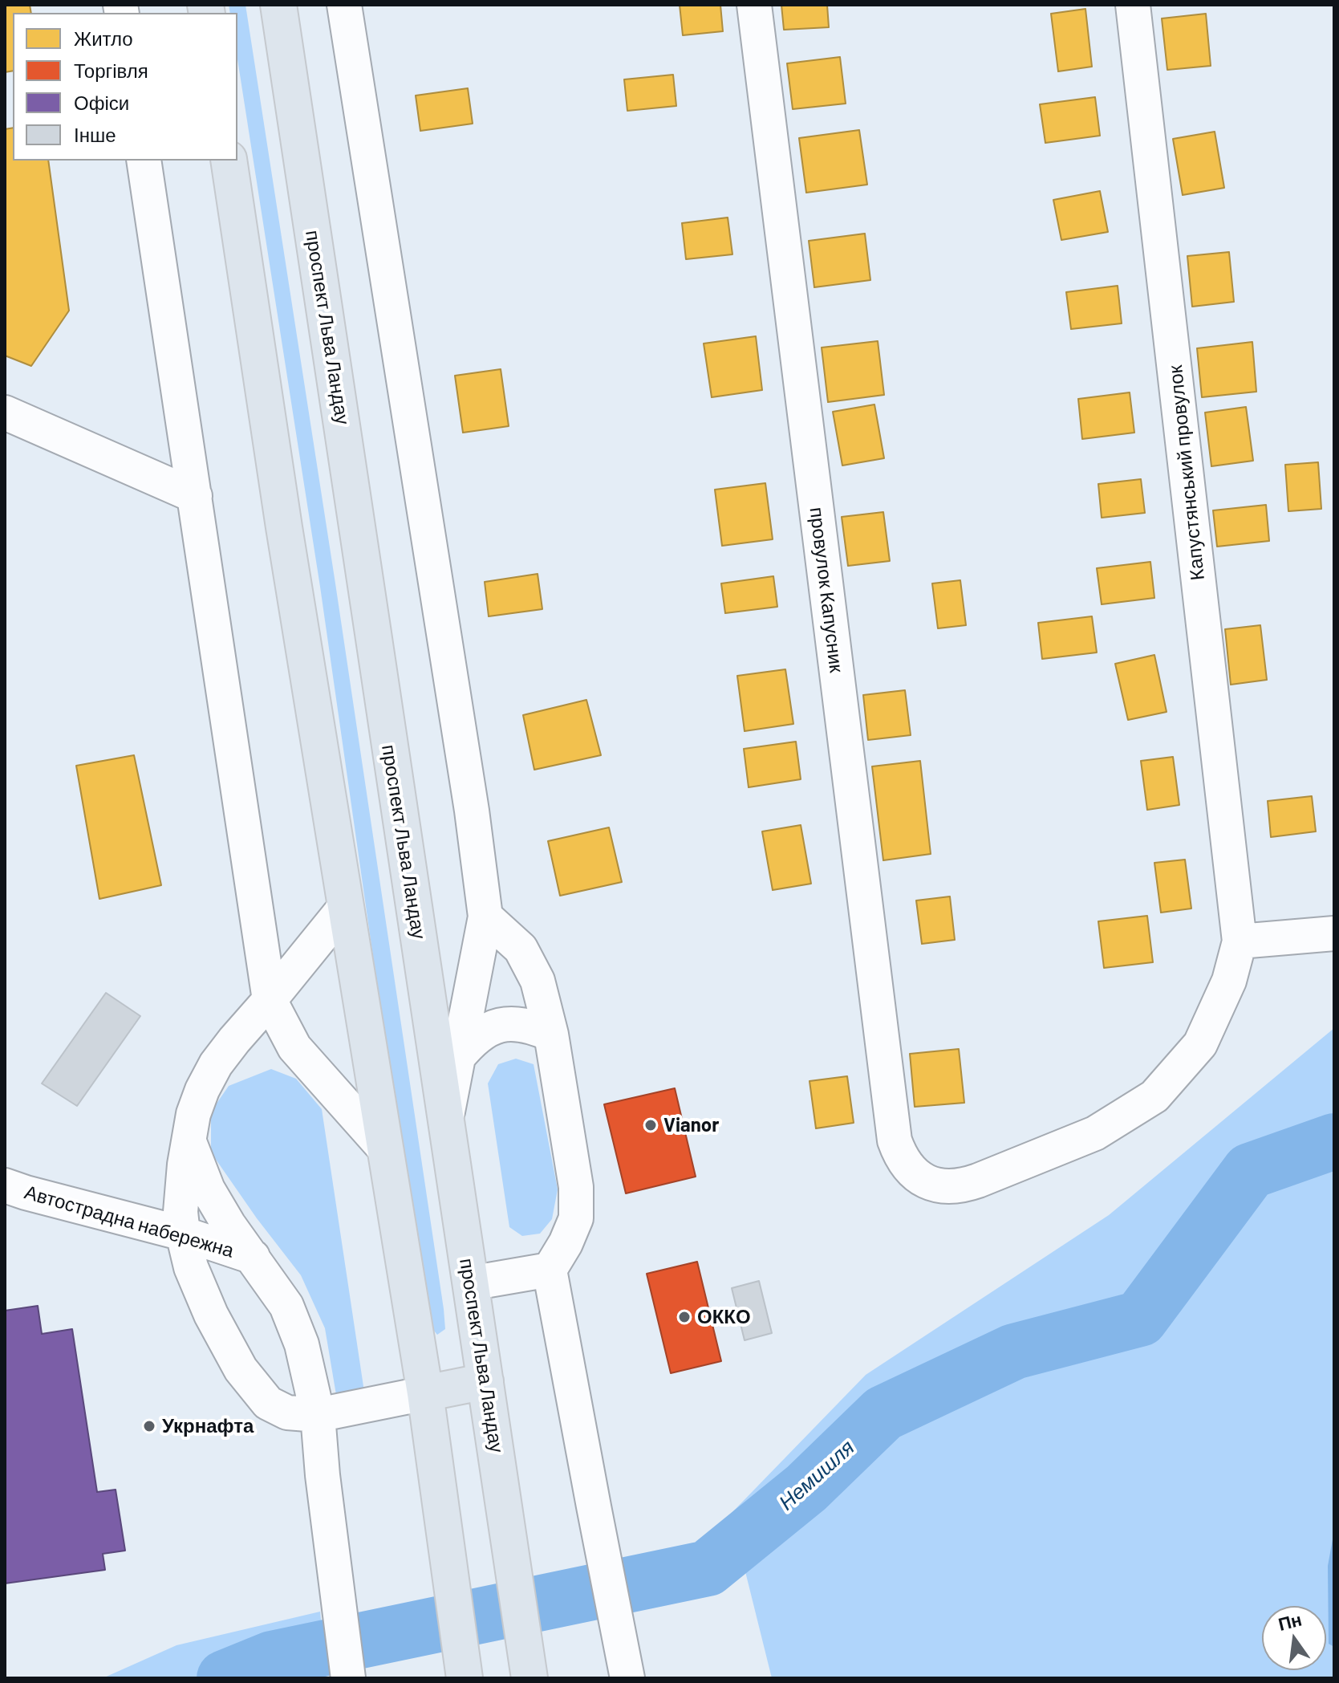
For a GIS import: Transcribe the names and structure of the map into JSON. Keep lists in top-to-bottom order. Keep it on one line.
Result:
{"streets":{"main road":["проспект Льва Ландау"],"street":["Капустянський провулок","провулок Капусник","Автострадна набережна"]},"crossings":[["Капустянський провулок","провулок Капусник"]],"water":["Немишля"],"places":["Vianor","ОККО","Укрнафта"],"legend":["Житло","Торгівля","Офіси","Інше"],"north":"top"}
